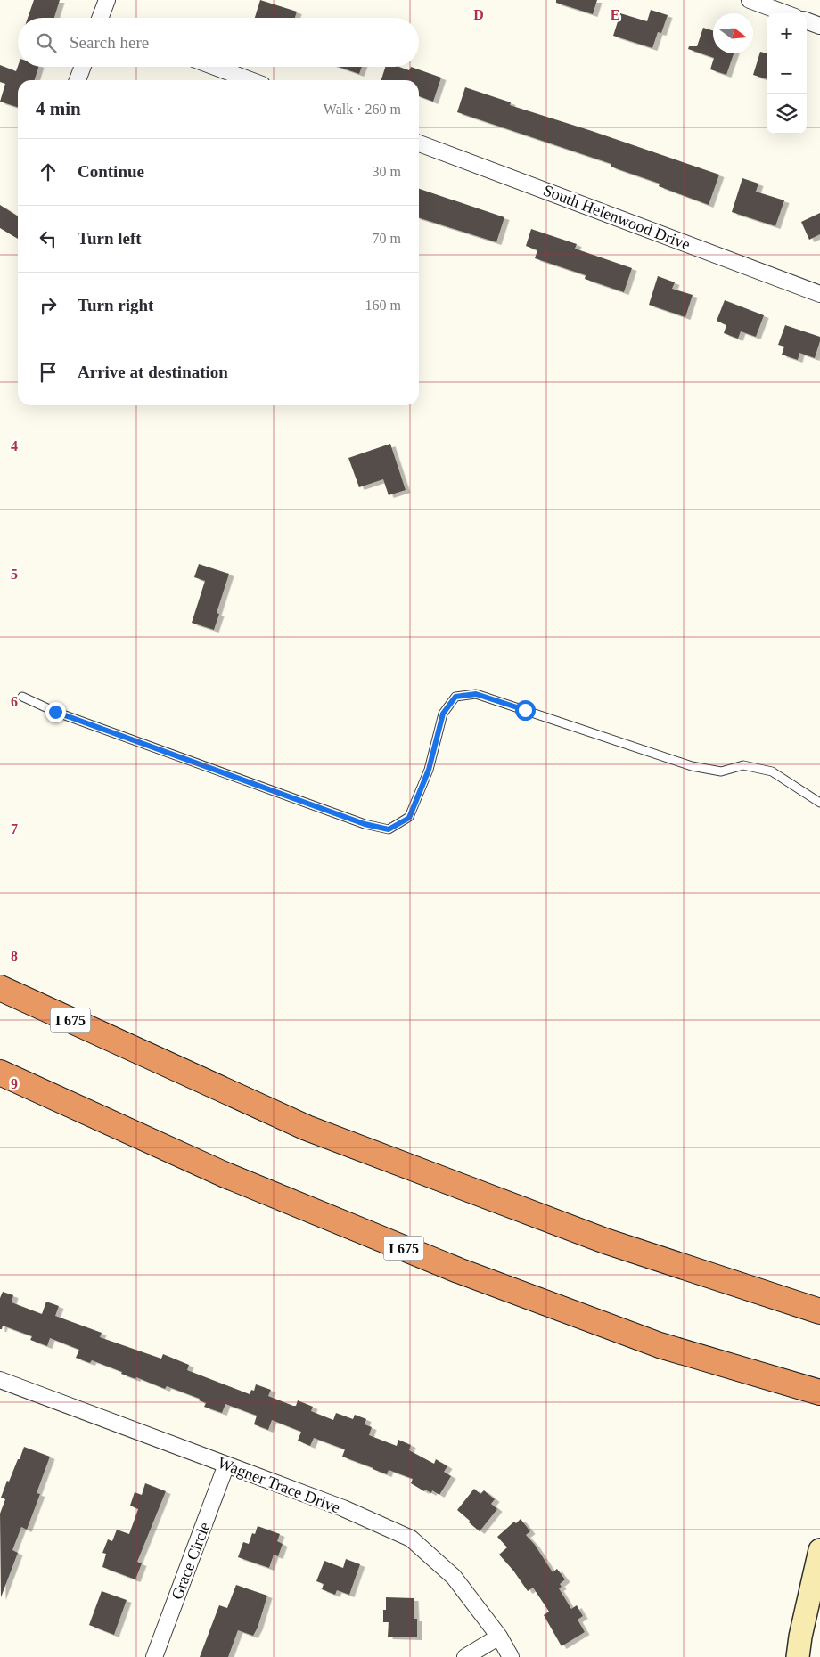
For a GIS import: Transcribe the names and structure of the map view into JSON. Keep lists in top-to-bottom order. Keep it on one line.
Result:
{"streets":{"highway":["I 675"],"street":["South Helenwood Drive","Wagner Trace Drive","Grace Circle"]},"crossings":[["Wagner Trace Drive","Grace Circle"]],"north":"right","page":{"map_buttons":["+","−"],"search":"Search here","heading":["4 min","Walk · 260 m"],"list":[["Continue","30 m"],["Turn left","70 m"],["Turn right","160 m"],"Arrive at destination"]},"grid":{"columns":["D","E"],"rows":["4","5","6","7","8","9"]}}
